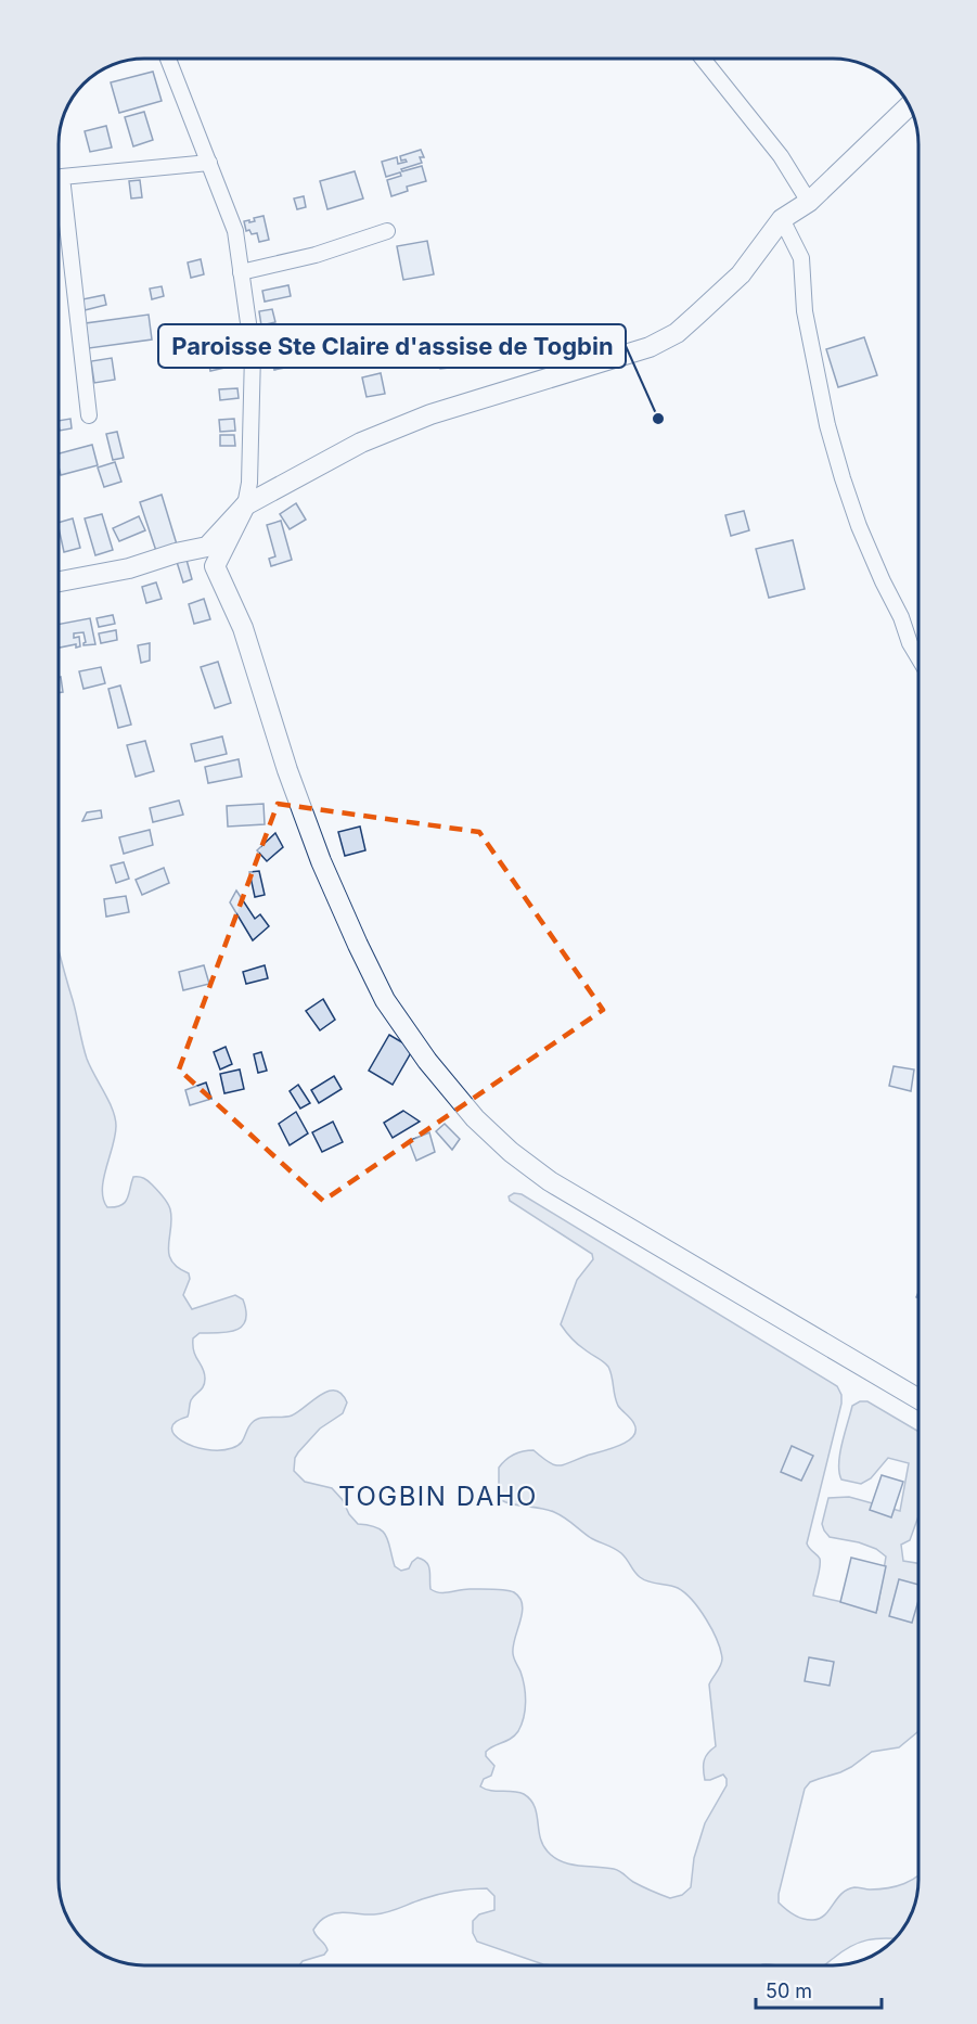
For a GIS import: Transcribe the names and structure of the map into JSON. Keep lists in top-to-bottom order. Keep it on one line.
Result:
{"districts":["TOGBIN DAHO"],"places":["Paroisse Ste Claire d'assise de Togbin"],"scale_bar":"50 m"}
